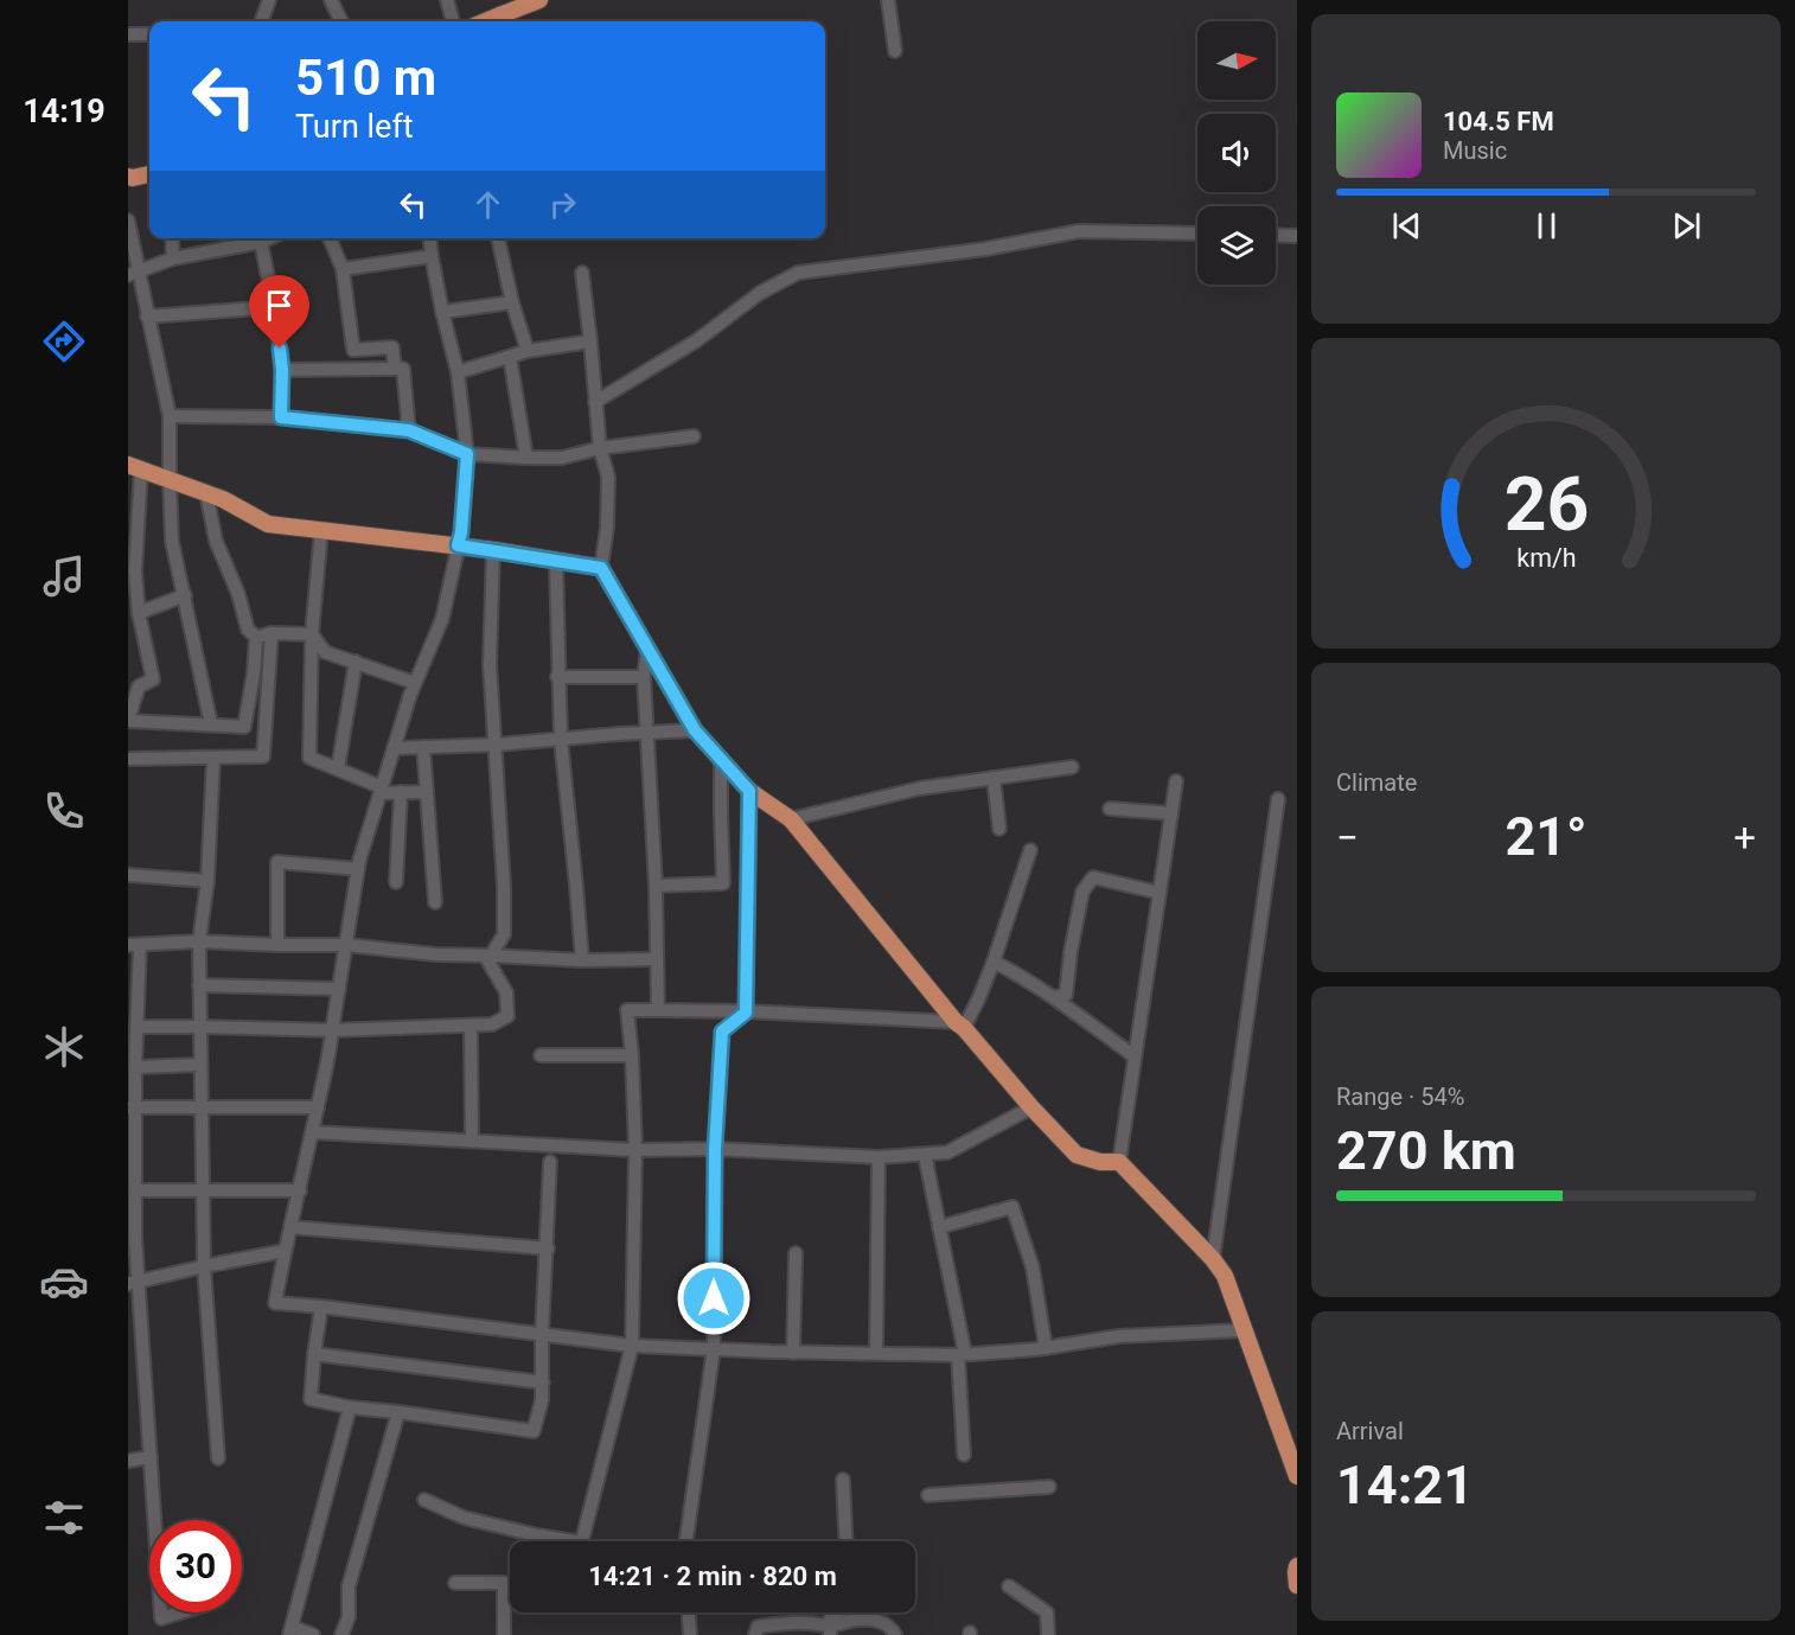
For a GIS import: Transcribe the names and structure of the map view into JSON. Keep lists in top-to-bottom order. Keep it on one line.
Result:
{"north":"right","page":{"tabs":"14:19","turn":["510 m","Turn left"],"song":["104.5 FM","Music"],"tile":["Climate",["Range · 54%","270 km"],["Arrival","14:21"]],"heat":["−","21°","+"],"limit":"30","trip":"14:21 · 2 min · 820 m","gauge":["26","km/h"]}}
